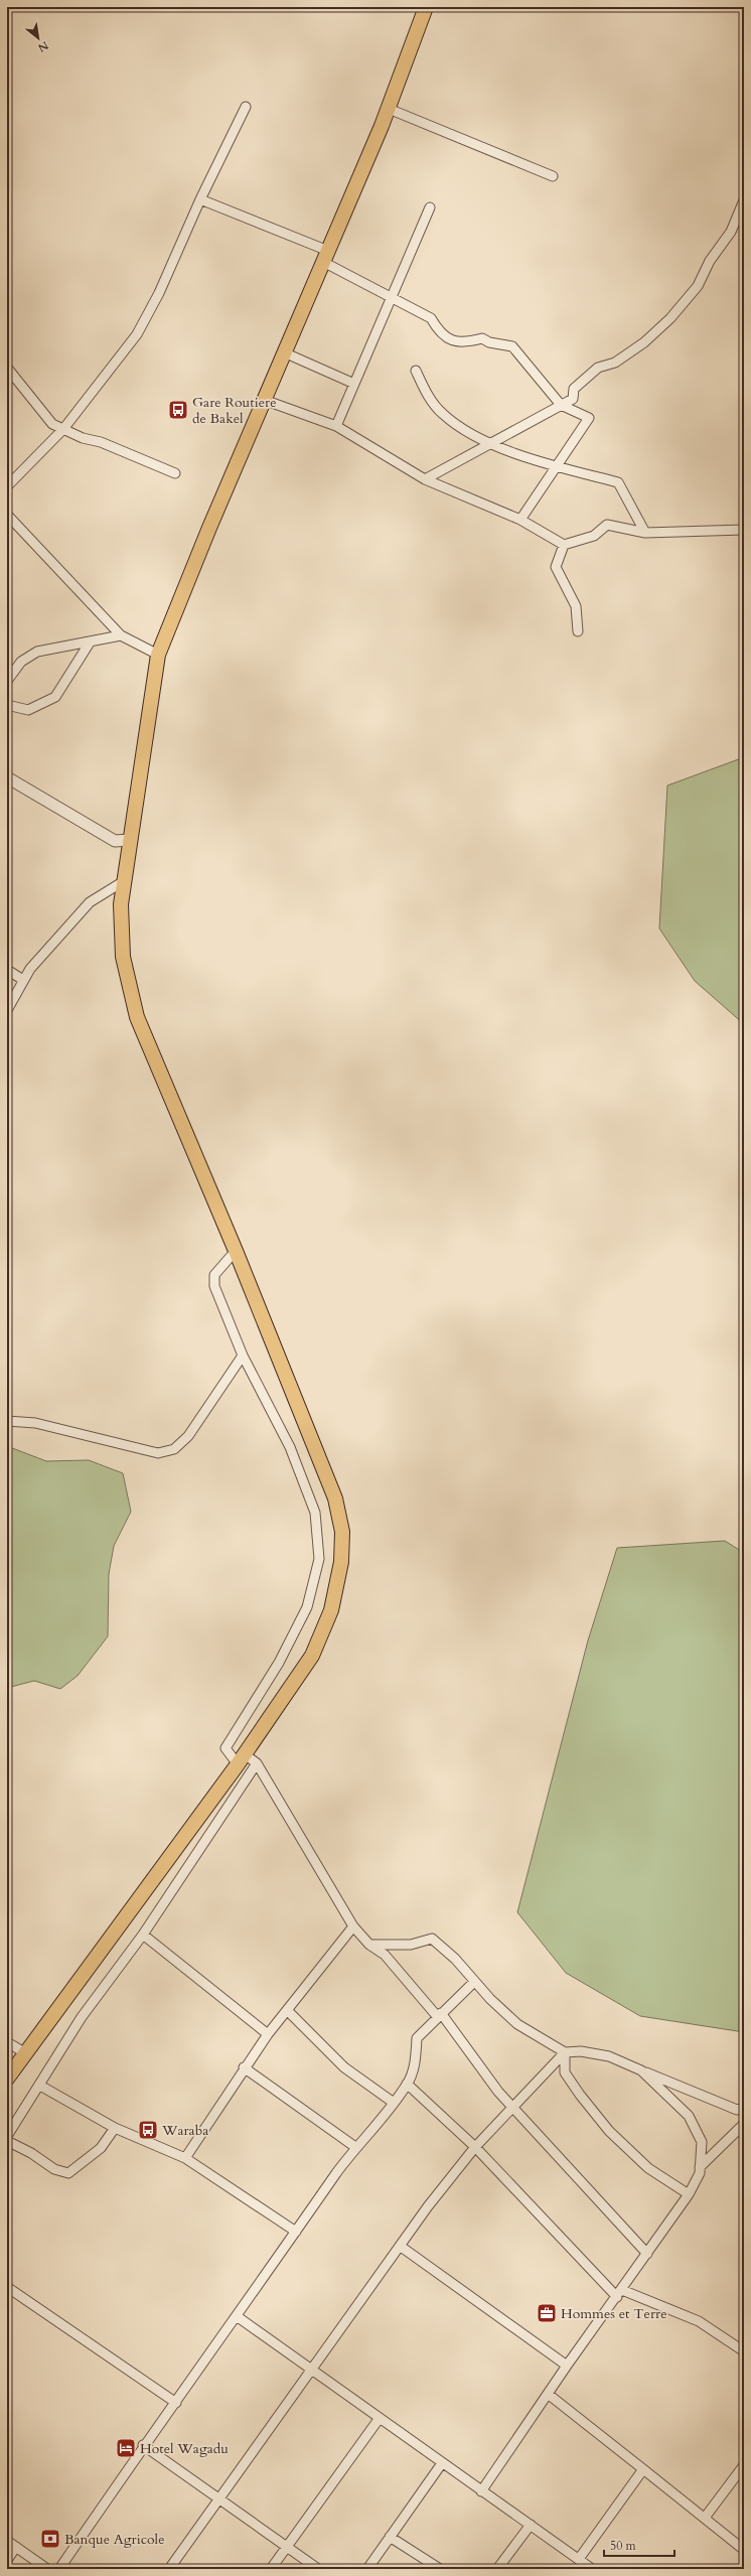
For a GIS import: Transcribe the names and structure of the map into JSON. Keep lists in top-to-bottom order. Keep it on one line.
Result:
{"places":{"bus stop":["Gare Routiere de Bakel","Waraba"],"office":["Hommes et Terre"],"hotel":["Hotel Wagadu"],"bank":["Banque Agricole"]},"scale_bar":"50 m","north":"bottom right"}
